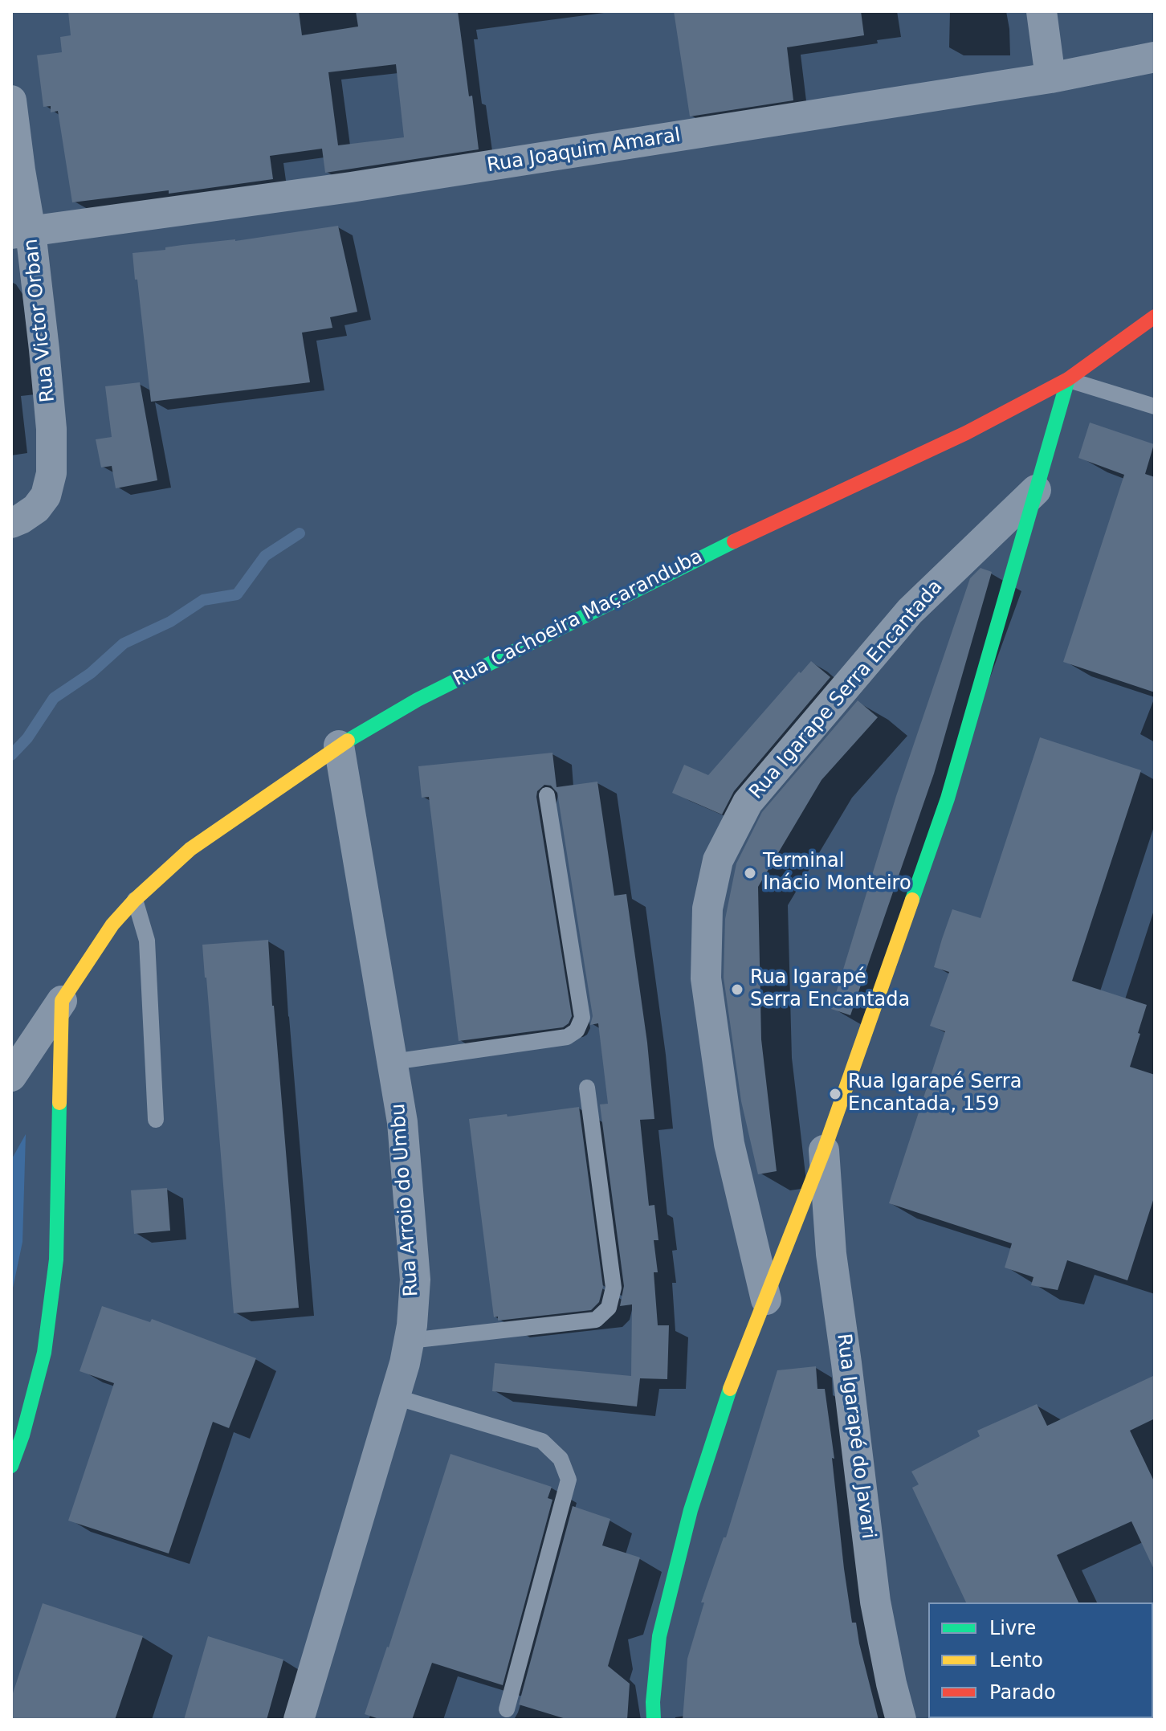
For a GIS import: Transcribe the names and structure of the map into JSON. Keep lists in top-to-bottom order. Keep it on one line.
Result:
{"streets":{"street":["Rua Joaquim Amaral","Rua Victor Orban","Rua Cachoeira Maçaranduba","Rua Igarape Serra Encantada","Rua Arroio do Umbu","Rua Igarapé do Javari"]},"crossings":[["Rua Joaquim Amaral","Rua Victor Orban"],["Rua Cachoeira Maçaranduba","Rua Igarape Serra Encantada"],["Rua Cachoeira Maçaranduba","Rua Arroio do Umbu"],["Rua Igarape Serra Encantada","Rua Igarapé do Javari"]],"places":["Terminal Inácio Monteiro","Rua Igarapé Serra Encantada","Rua Igarapé Serra Encantada, 159"],"legend":["Livre","Lento","Parado"]}
